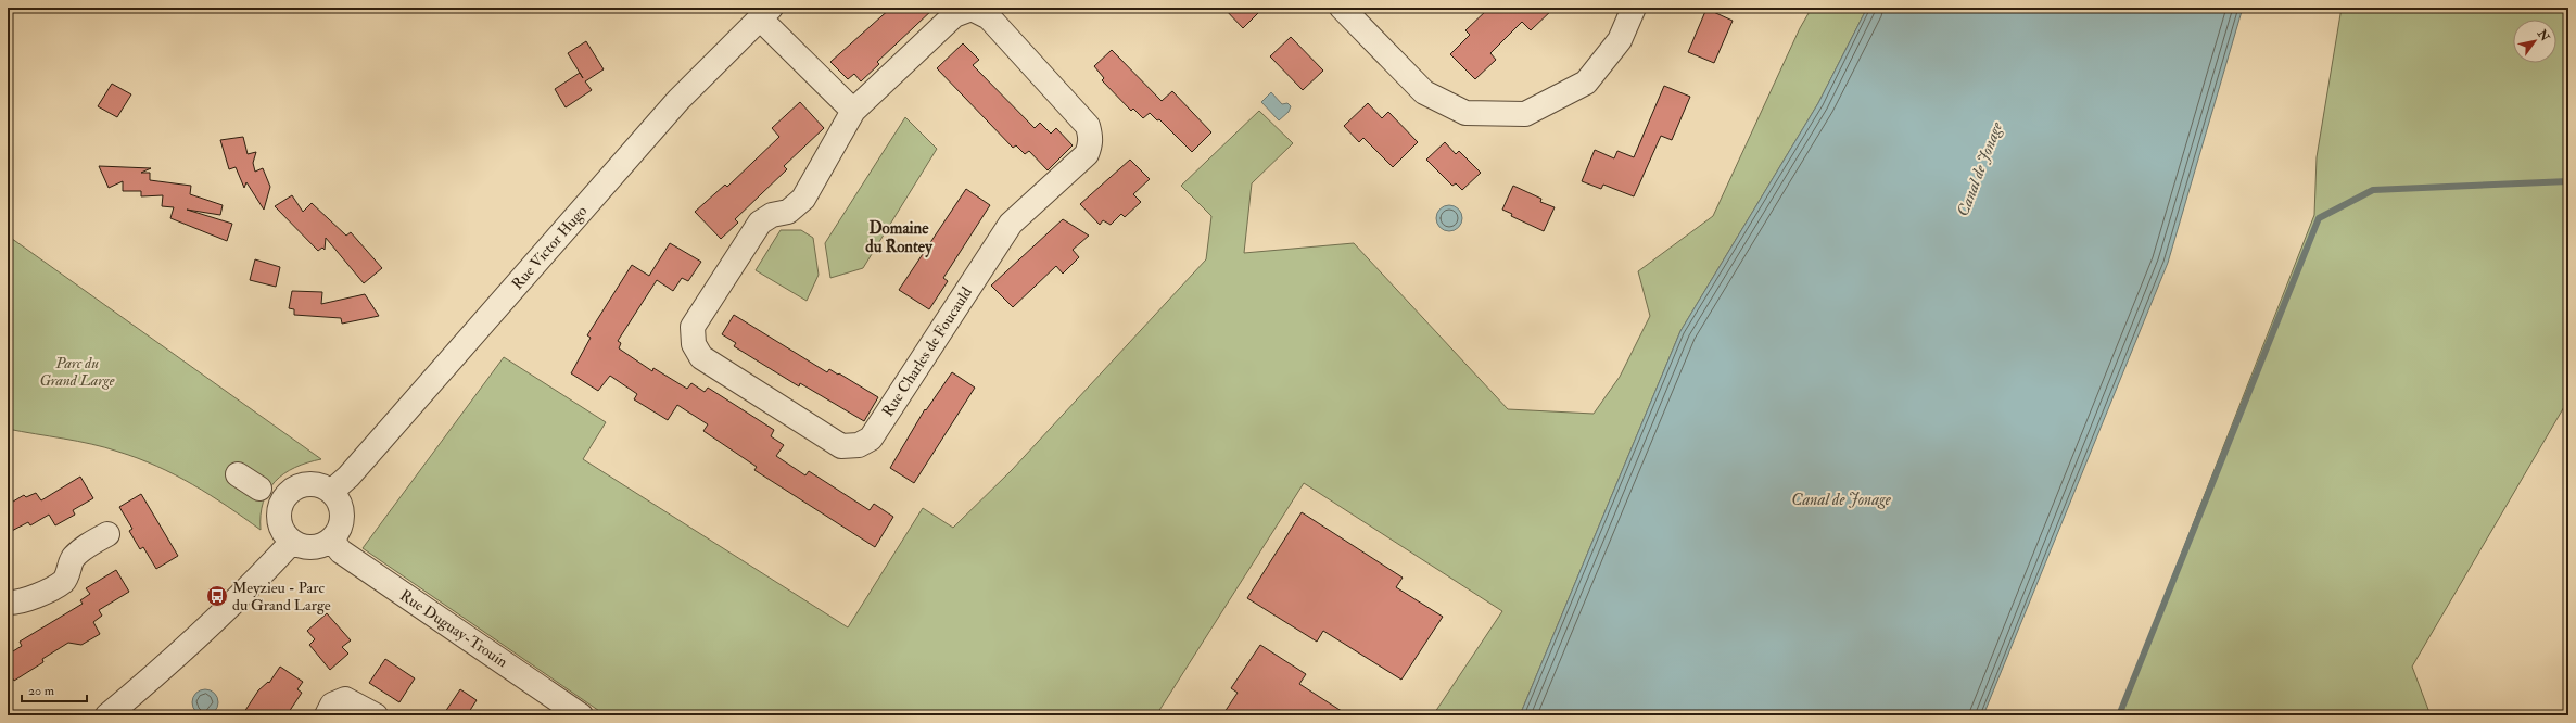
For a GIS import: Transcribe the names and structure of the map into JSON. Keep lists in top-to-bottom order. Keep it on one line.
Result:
{"streets":{"street":["Rue Victor Hugo","Rue Charles de Foucauld","Rue Duguay-Trouin"]},"crossings":[["Rue Victor Hugo","Rue Duguay-Trouin"]],"districts":["Domaine du Rontey"],"water":["Canal de Jonage"],"parks":["Parc du Grand Large"],"places":{"bus stop":["Meyzieu - Parc du Grand Large"]},"scale_bar":"20 m","north":"top right"}
